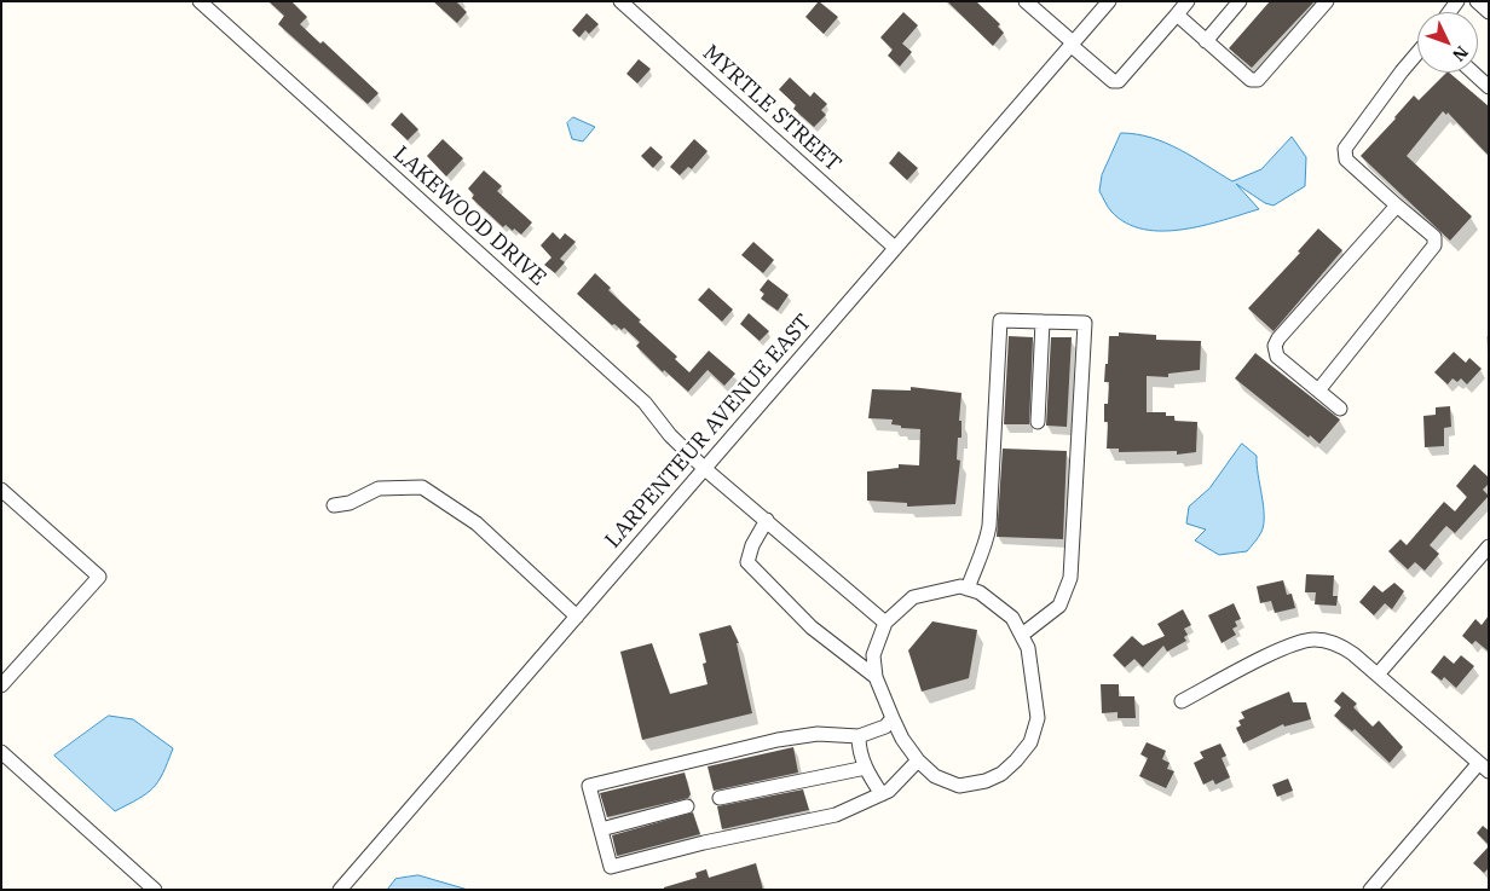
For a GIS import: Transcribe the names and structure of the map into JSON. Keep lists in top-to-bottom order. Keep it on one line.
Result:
{"streets":{"street":["MYRTLE STREET","LAKEWOOD DRIVE","LARPENTEUR AVENUE EAST"]},"crossings":[["MYRTLE STREET","LARPENTEUR AVENUE EAST"],["LAKEWOOD DRIVE","LARPENTEUR AVENUE EAST"]],"north":"bottom right"}
